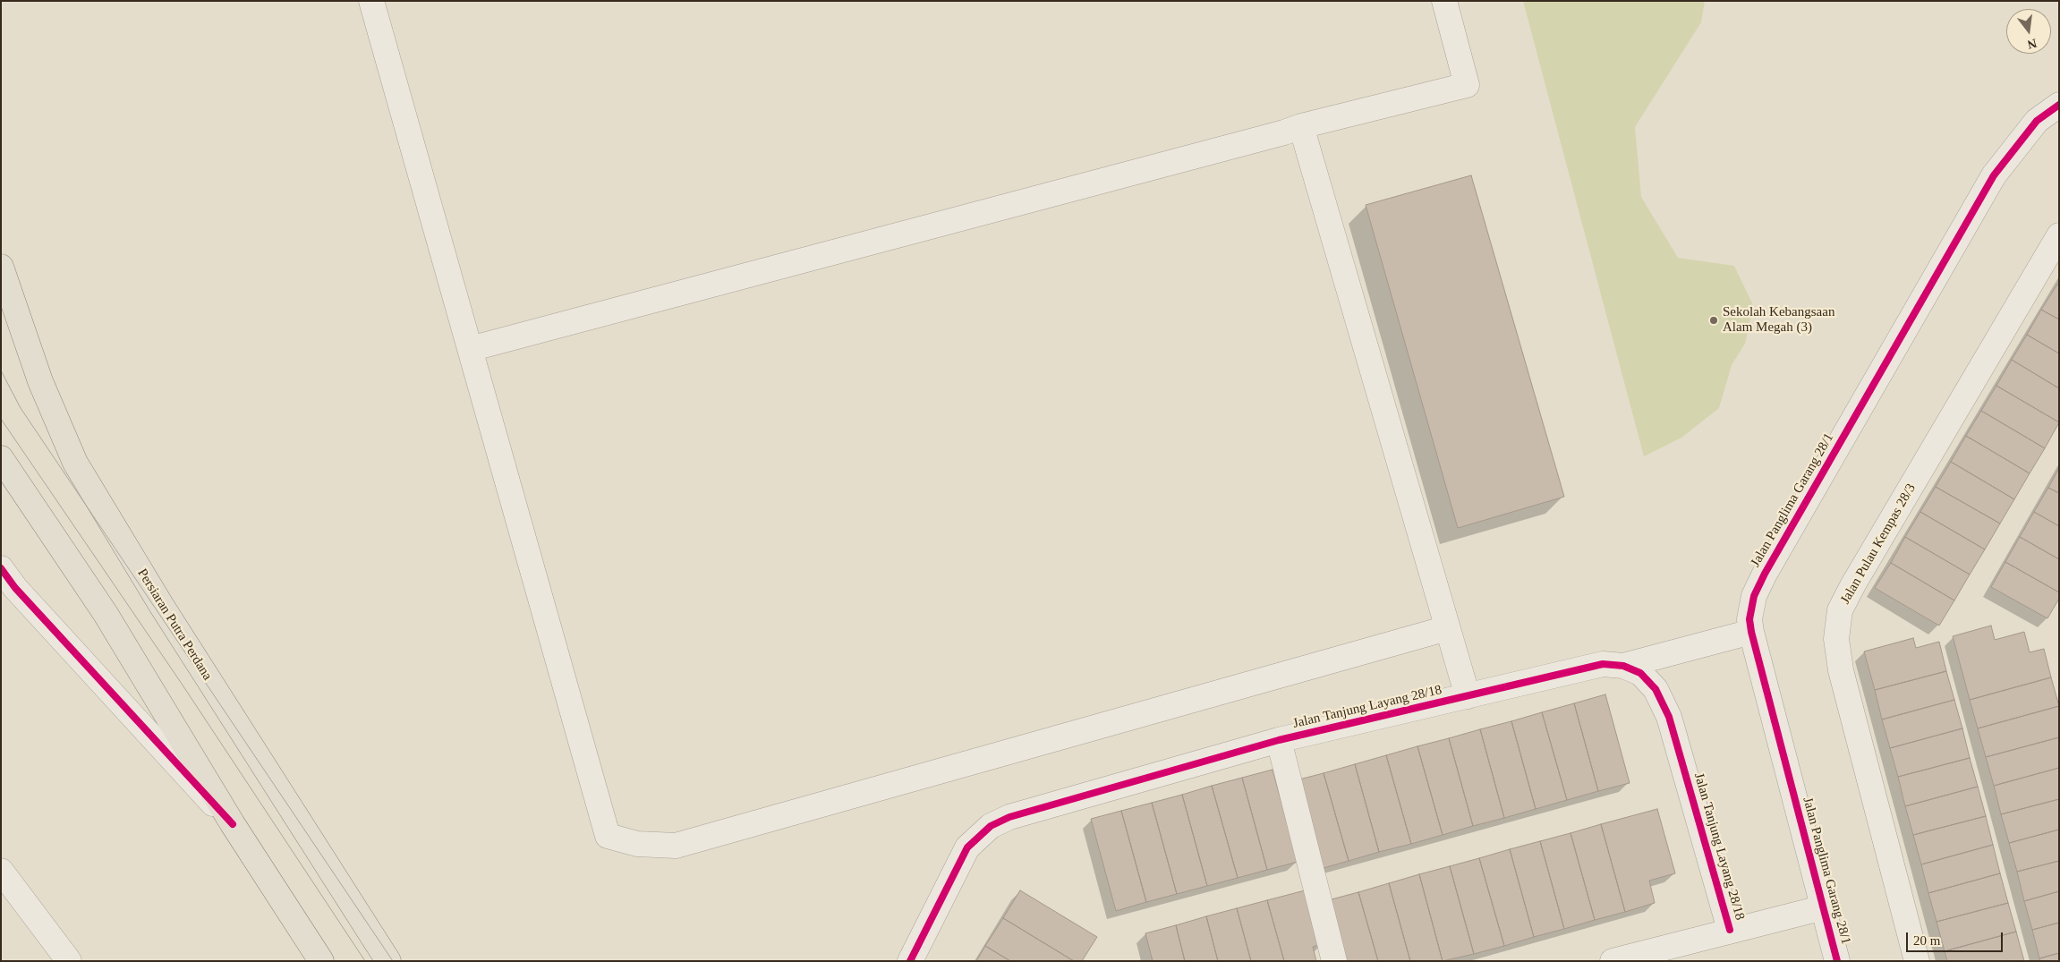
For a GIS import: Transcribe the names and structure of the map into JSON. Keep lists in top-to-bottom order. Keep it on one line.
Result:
{"streets":{"main road":["Persiaran Putra Perdana"],"street":["Jalan Panglima Garang 28/1","Jalan Pulau Kempas 28/3","Jalan Tanjung Layang 28/18"]},"places":["Sekolah Kebangsaan Alam Megah (3)"],"scale_bar":"20 m","north":"bottom"}
